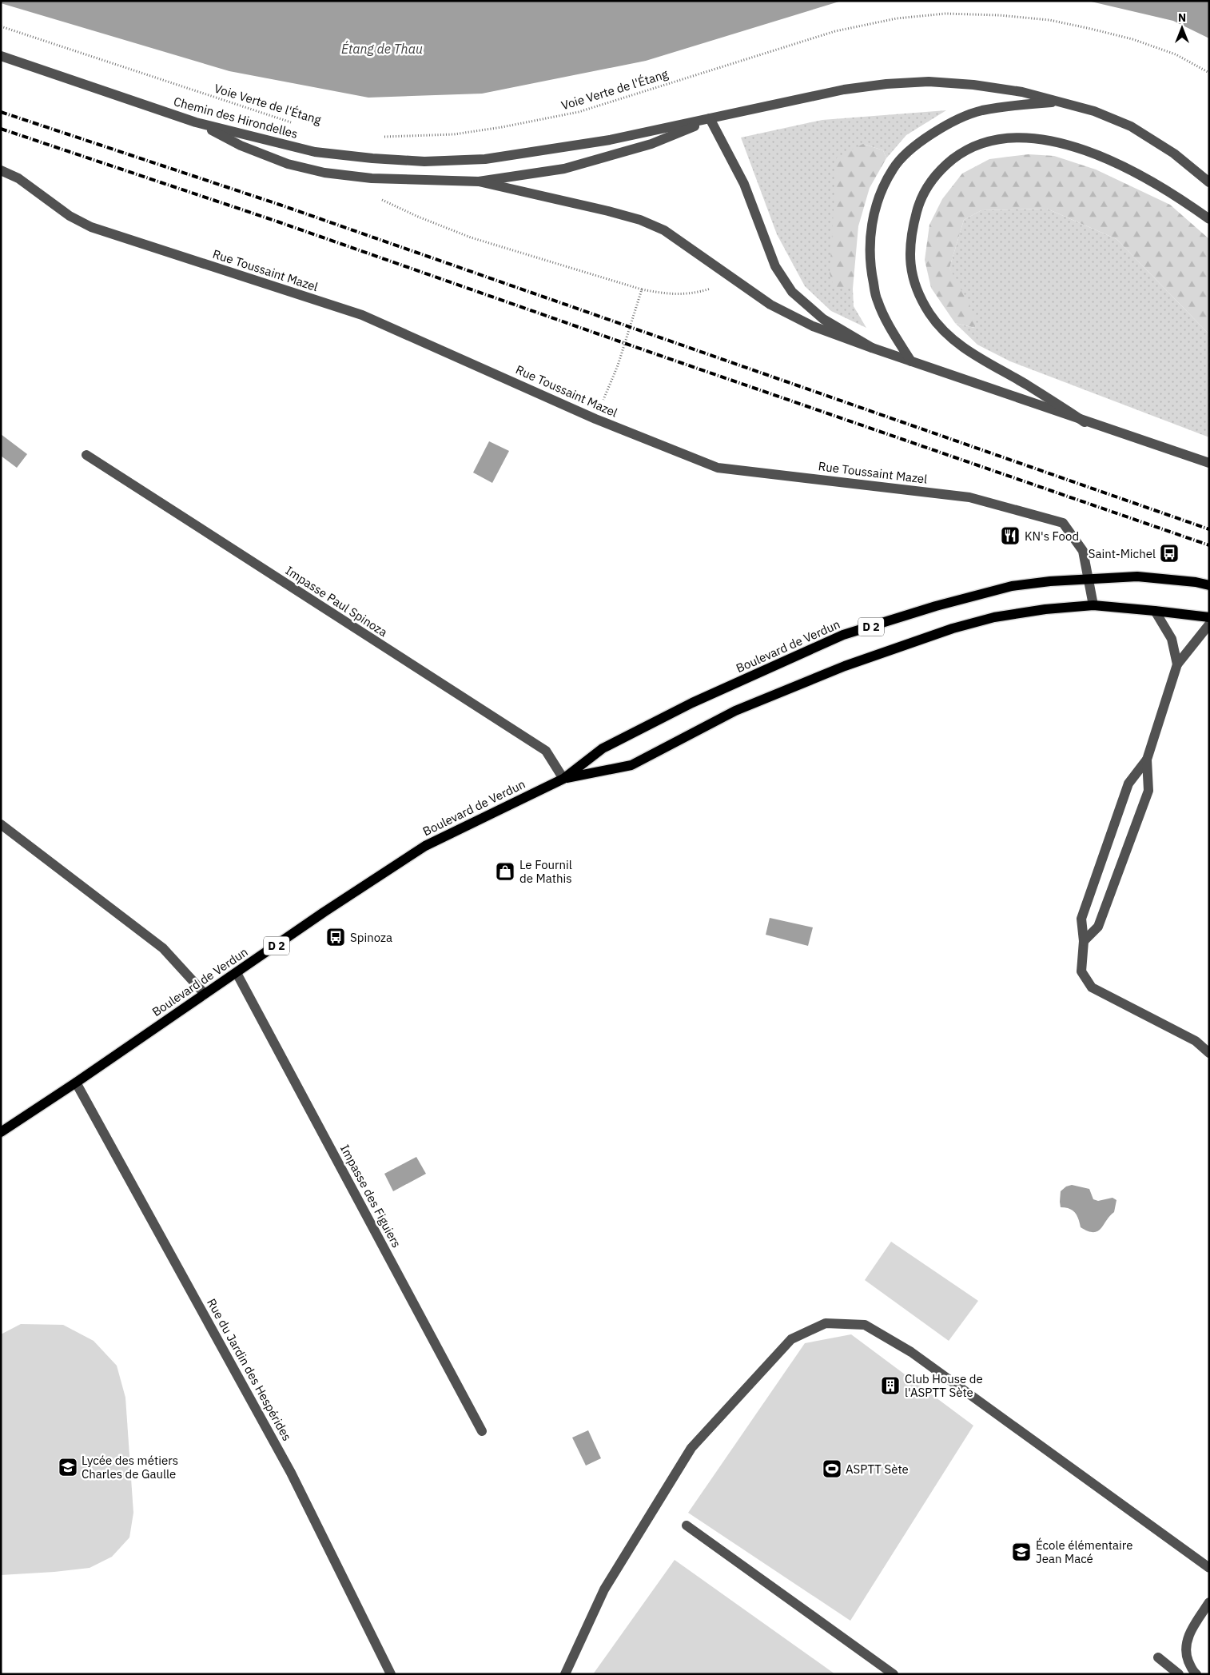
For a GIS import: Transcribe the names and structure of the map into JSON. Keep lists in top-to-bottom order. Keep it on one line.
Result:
{"streets":{"main road":["D 2","Boulevard de Verdun"],"street":["Chemin des Hirondelles","Rue Toussaint Mazel","Impasse Paul Spinoza","Impasse des Figuiers","Rue du Jardin des Hespérides"],"path":["Voie Verte de l'Étang"]},"crossings":[["Voie Verte de l'Étang","Chemin des Hirondelles"],["Rue Toussaint Mazel","Boulevard de Verdun"],["Impasse Paul Spinoza","Boulevard de Verdun"],["Boulevard de Verdun","Impasse des Figuiers"],["Boulevard de Verdun","Rue du Jardin des Hespérides"]],"water":["Étang de Thau"],"places":{"restaurant":["KN's Food"],"bus stop":["Saint-Michel","Spinoza"],"shop":["Le Fournil de Mathis"],"building":["Club House de l'ASPTT Sète"],"school or university":["Lycée des métiers Charles de Gaulle","École élémentaire Jean Macé"],"sports":["ASPTT Sète"]},"north":"top"}
